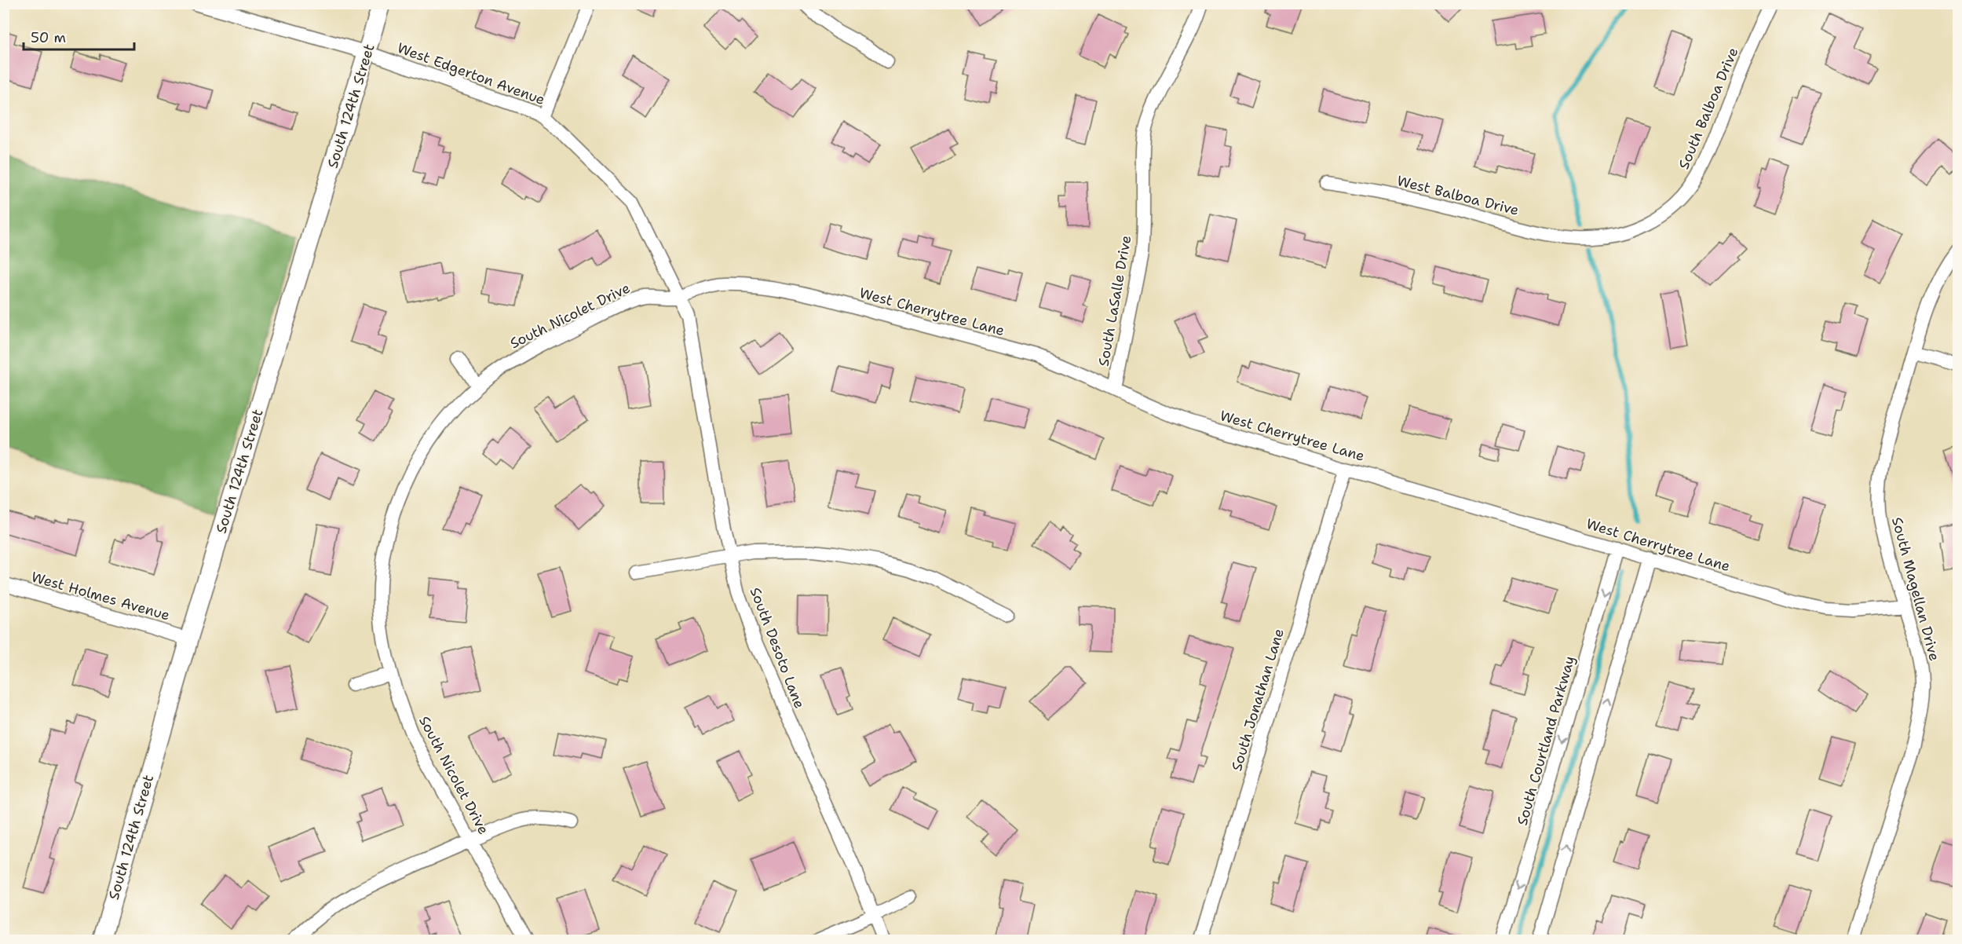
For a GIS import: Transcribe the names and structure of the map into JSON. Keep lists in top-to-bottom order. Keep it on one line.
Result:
{"streets":{"street":["West Edgerton Avenue","South 124th Street","South Balboa Drive","West Balboa Drive","South LaSalle Drive","West Cherrytree Lane","South Nicolet Drive","South Magellan Drive","West Holmes Avenue","South Desoto Lane","South Jonathan Lane","South Courtland Parkway"]},"crossings":[["West Edgerton Avenue","South 124th Street"],["West Edgerton Avenue","West Cherrytree Lane"],["West Edgerton Avenue","South Nicolet Drive"],["West Edgerton Avenue","South Desoto Lane"],["South 124th Street","West Holmes Avenue"],["South Balboa Drive","West Balboa Drive"],["South LaSalle Drive","West Cherrytree Lane"],["West Cherrytree Lane","South Nicolet Drive"],["West Cherrytree Lane","South Magellan Drive"],["West Cherrytree Lane","South Desoto Lane"],["West Cherrytree Lane","South Jonathan Lane"],["West Cherrytree Lane","South Courtland Parkway"],["South Nicolet Drive","South Desoto Lane"]],"scale_bar":"50 m"}
